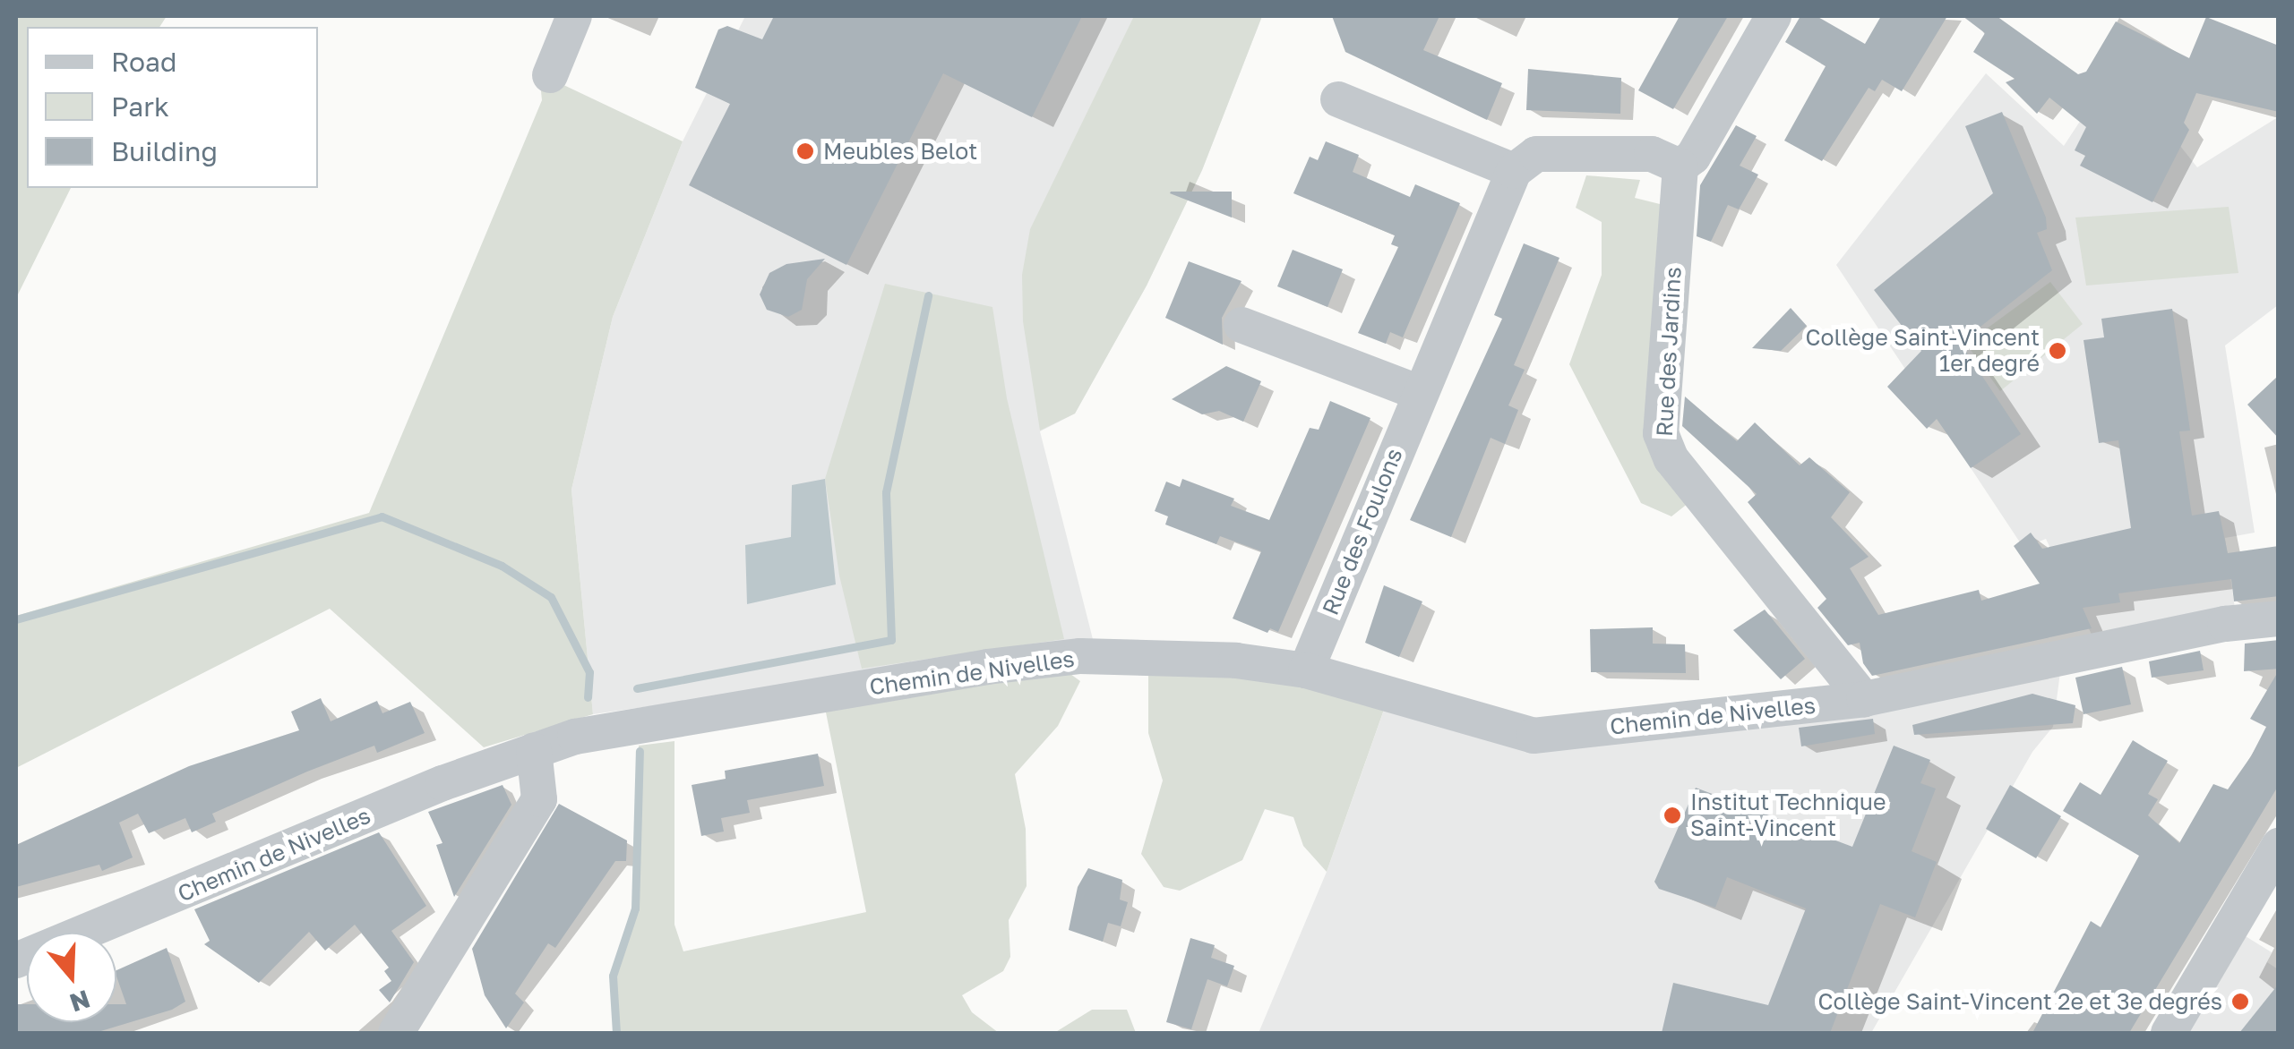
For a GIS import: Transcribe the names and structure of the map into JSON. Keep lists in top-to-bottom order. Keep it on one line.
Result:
{"streets":{"street":["Rue des Jardins","Rue des Foulons","Chemin de Nivelles"]},"crossings":[["Rue des Jardins","Chemin de Nivelles"],["Rue des Foulons","Chemin de Nivelles"]],"places":["Meubles Belot","Collège Saint-Vincent 1er degré","Institut Technique Saint-Vincent","Collège Saint-Vincent 2e et 3e degrés"],"legend":["Road","Park","Building"],"north":"bottom"}
